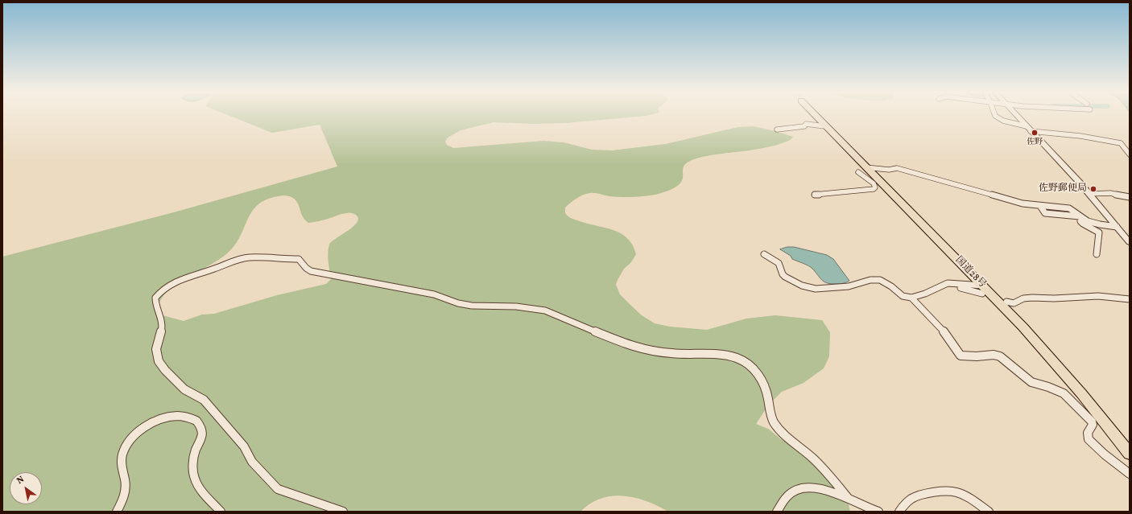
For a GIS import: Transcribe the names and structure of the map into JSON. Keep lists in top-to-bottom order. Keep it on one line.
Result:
{"streets":{"highway":["国道28号"]},"places":["佐野","佐野郵便局"],"north":"top left"}
